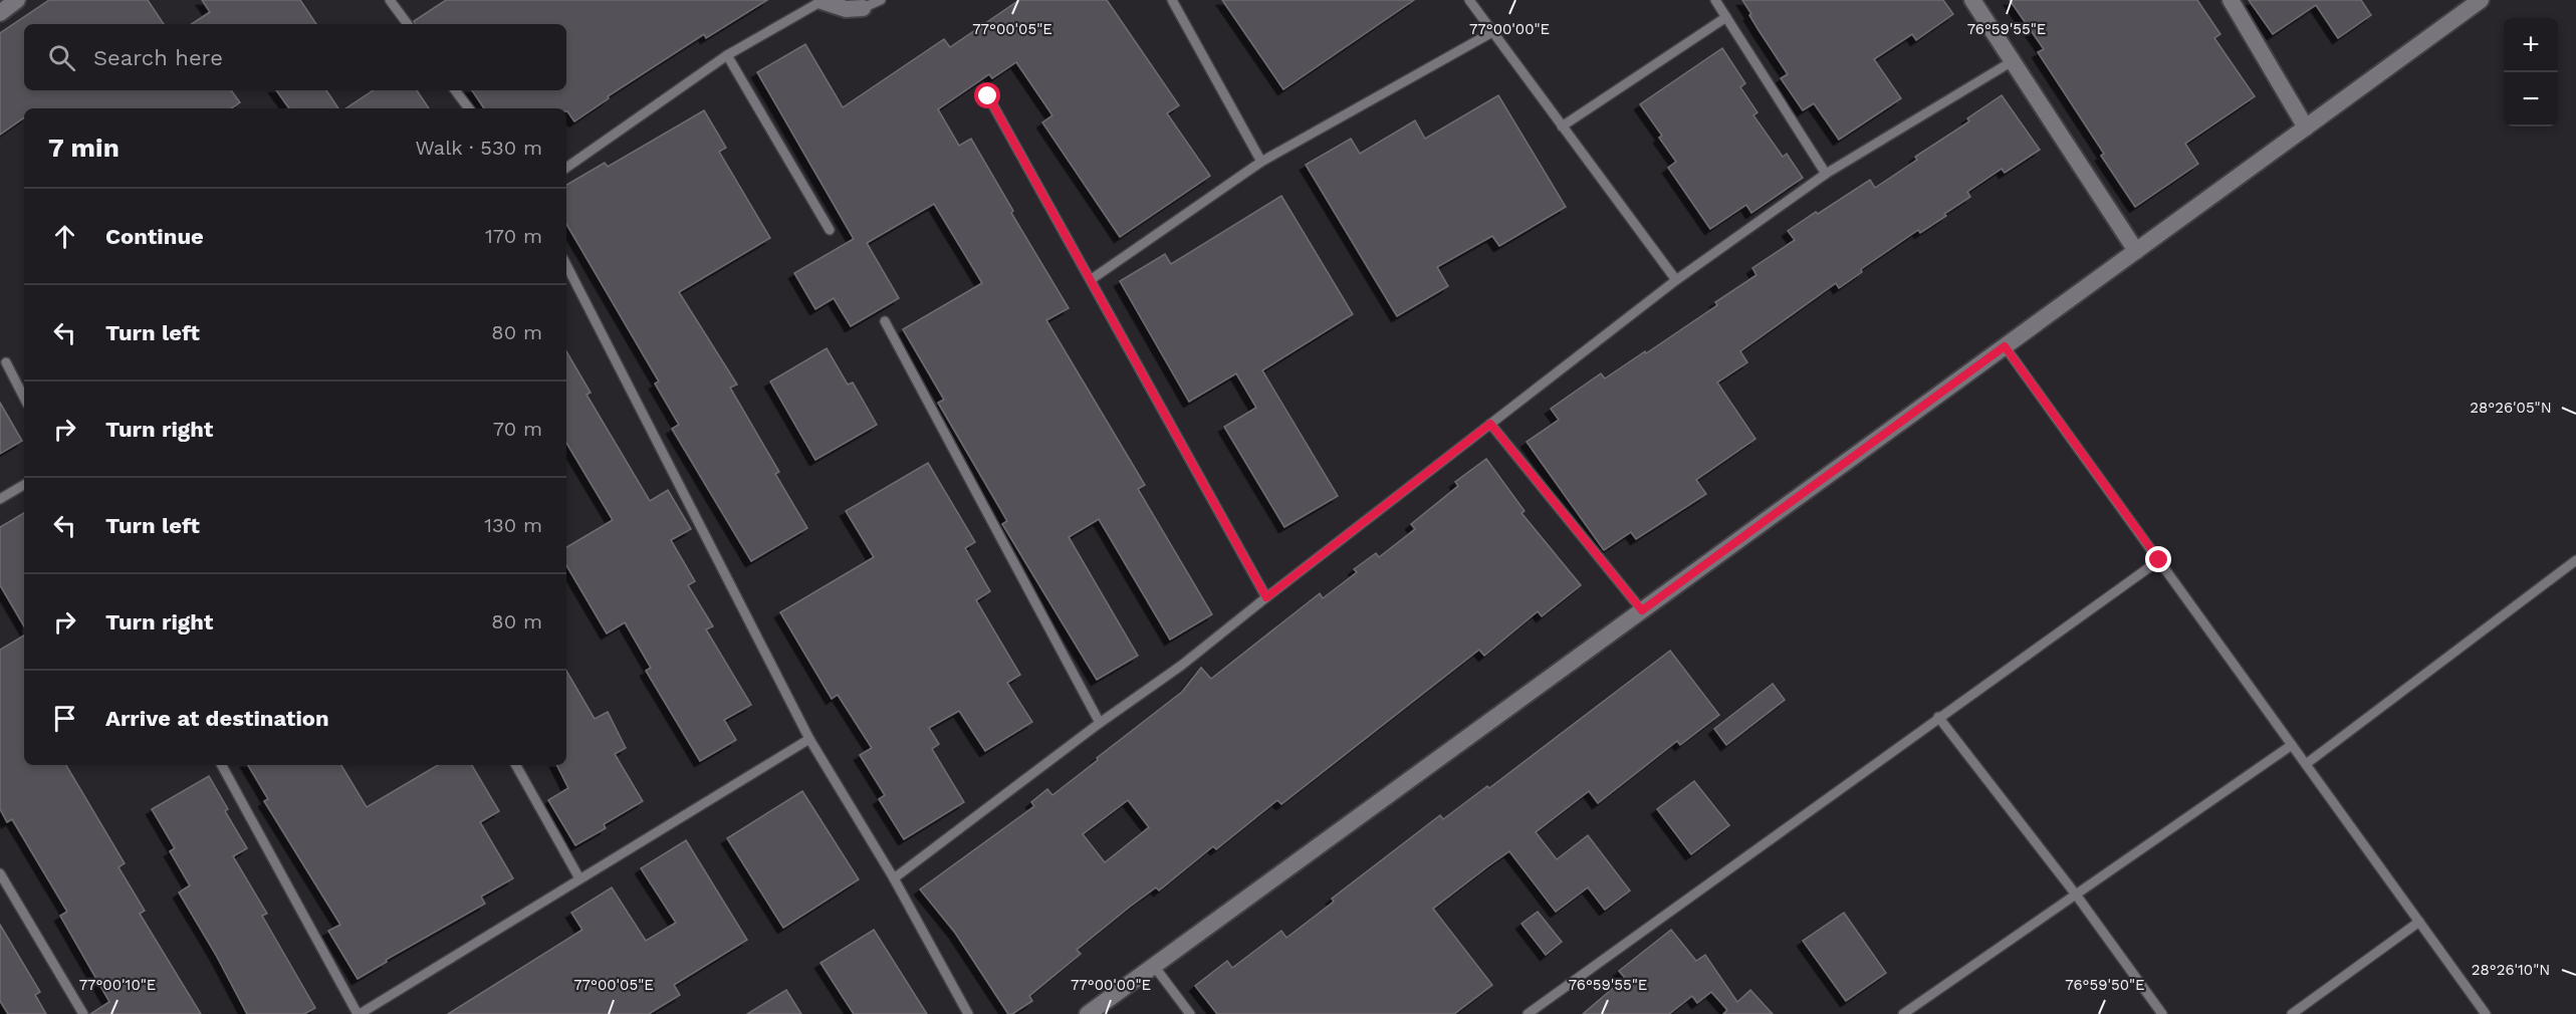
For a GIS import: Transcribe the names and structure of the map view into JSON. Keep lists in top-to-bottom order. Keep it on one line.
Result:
{"page":{"map_buttons":["+","−"],"search":"Search here","heading":["7 min","Walk · 530 m"],"list":[["Continue","170 m"],["Turn left","80 m"],["Turn right","70 m"],["Turn left","130 m"],["Turn right","80 m"],"Arrive at destination"]},"coordinates":["77°00'05\"E","77°00'00\"E","76°59'55\"E","28°26'05\"N","28°26'10\"N","77°00'10\"E","76°59'50\"E"]}
